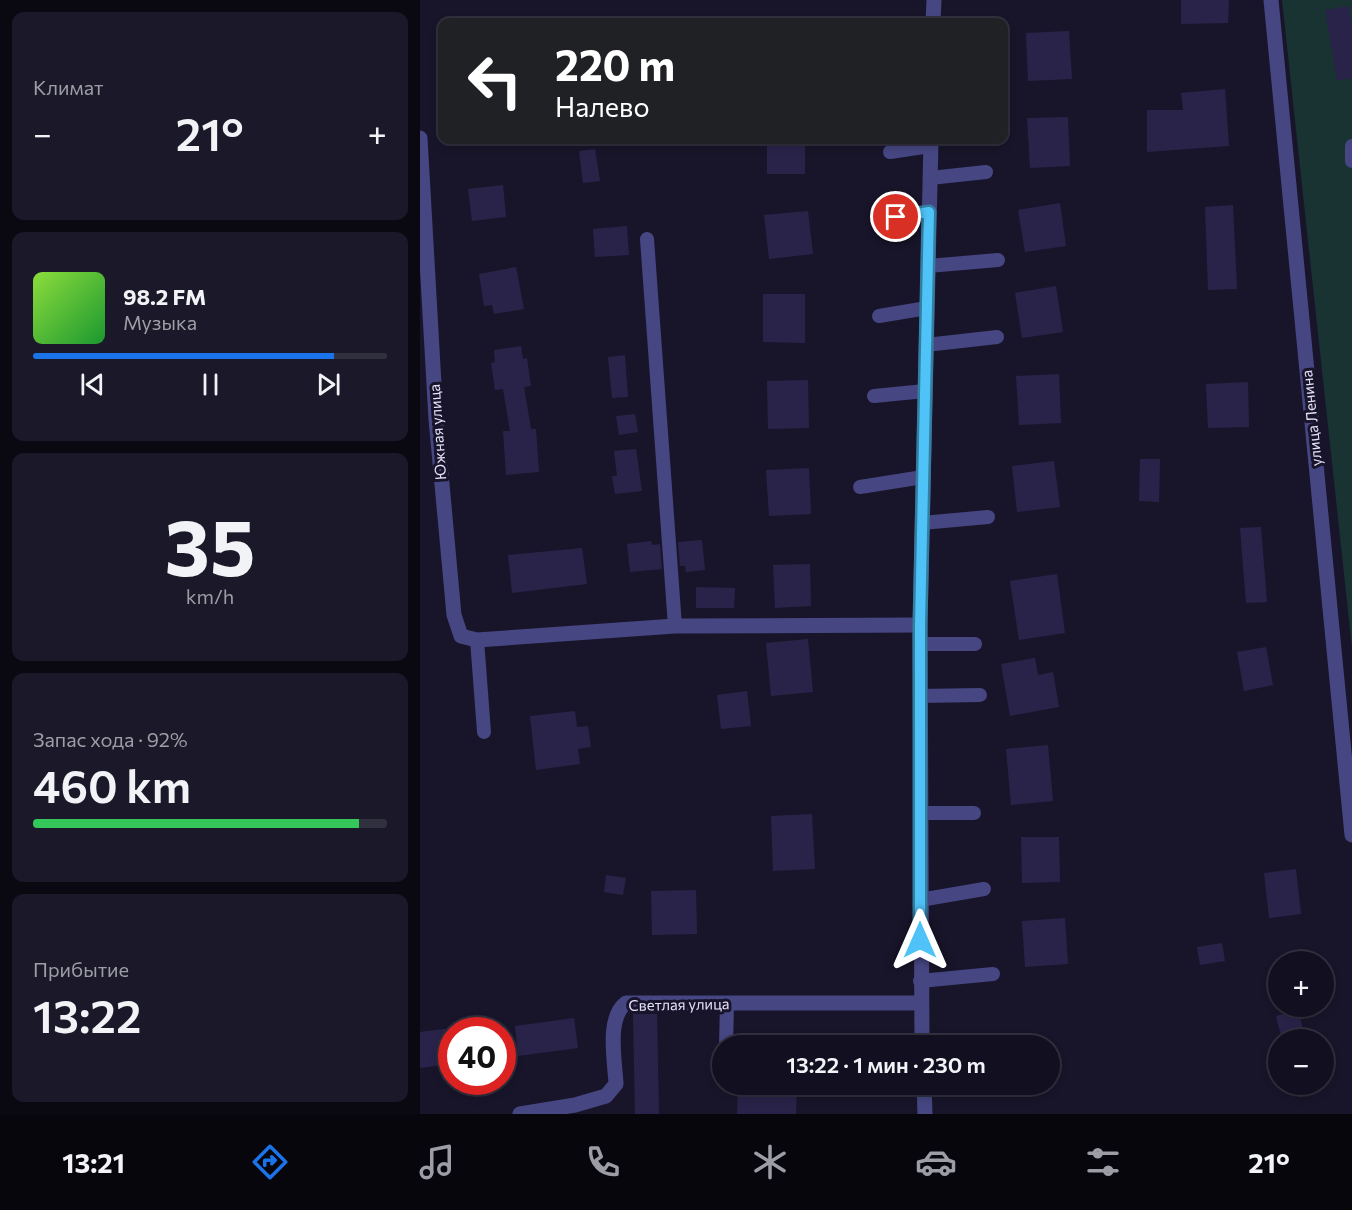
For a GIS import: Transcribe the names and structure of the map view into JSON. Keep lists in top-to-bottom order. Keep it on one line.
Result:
{"streets":{"street":["улица Ленина","Южная улица","Светлая улица"]},"page":{"tile":["Климат",["35","km/h"],["Запас хода · 92%","460 km"],["Прибытие","13:22"]],"turn":["220 m","Налево"],"heat":["−","21°","+"],"song":["98.2 FM","Музыка"],"map_buttons":["+","−"],"limit":"40","trip":"13:22 · 1 мин · 230 m","tabs":["13:21","21°"]}}
